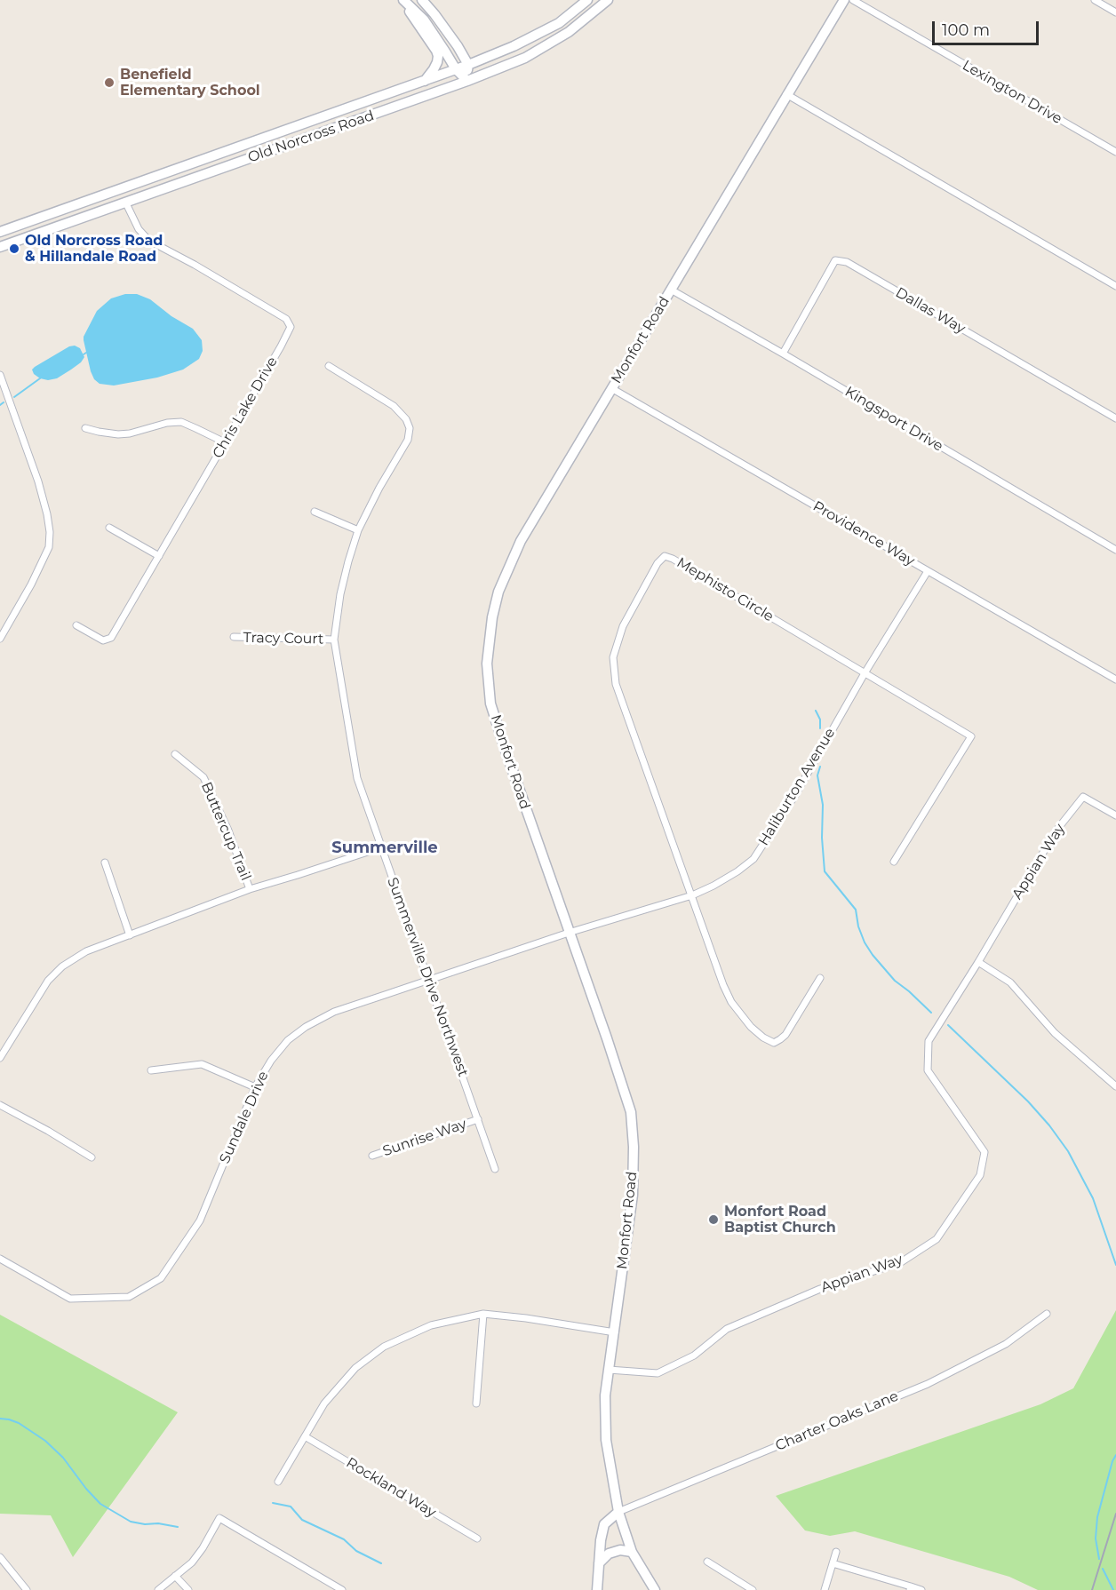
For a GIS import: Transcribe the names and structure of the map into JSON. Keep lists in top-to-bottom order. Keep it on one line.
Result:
{"streets":{"street":["Lexington Drive","Old Norcross Road","Dallas Way","Monfort Road","Chris Lake Drive","Kingsport Drive","Providence Way","Mephisto Circle","Tracy Court","Haliburton Avenue","Buttercup Trail","Appian Way","Summerville Drive Northwest","Sundale Drive","Sunrise Way","Charter Oaks Lane","Rockland Way"]},"crossings":[["Old Norcross Road","Chris Lake Drive"],["Dallas Way","Kingsport Drive"],["Monfort Road","Kingsport Drive"],["Monfort Road","Providence Way"],["Monfort Road","Haliburton Avenue"],["Monfort Road","Appian Way"],["Monfort Road","Sundale Drive"],["Monfort Road","Charter Oaks Lane"],["Providence Way","Haliburton Avenue"],["Mephisto Circle","Haliburton Avenue"],["Tracy Court","Summerville Drive Northwest"],["Haliburton Avenue","Sundale Drive"],["Summerville Drive Northwest","Sundale Drive"],["Summerville Drive Northwest","Sunrise Way"]],"districts":["Summerville"],"places":["Benefield Elementary School","Old Norcross Road & Hillandale Road","Monfort Road Baptist Church"],"scale_bar":"100 m"}
